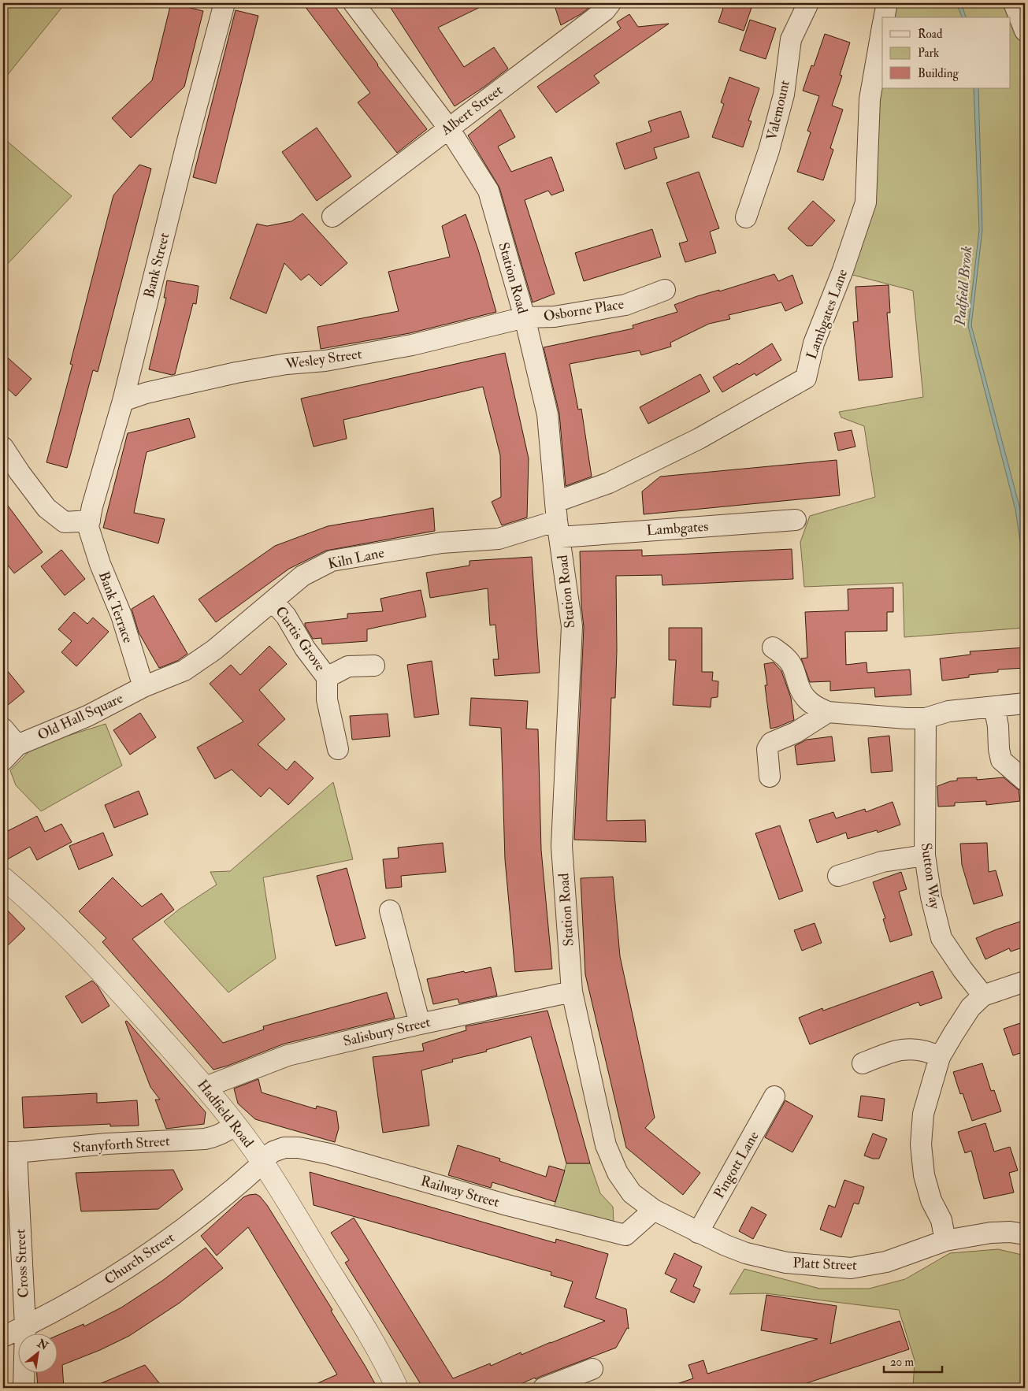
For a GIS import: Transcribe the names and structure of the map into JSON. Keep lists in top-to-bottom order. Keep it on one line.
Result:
{"streets":{"street":["Albert Street","Valemount","Bank Street","Station Road","Osborne Place","Lambgates Lane","Wesley Street","Lambgates","Kiln Lane","Bank Terrace","Curtis Grove","Old Hall Square","Sutton Way","Salisbury Street","Hadfield Road","Stanyforth Street","Pingott Lane","Railway Street","Church Street","Cross Street","Platt Street"]},"crossings":[["Albert Street","Station Road"],["Bank Street","Wesley Street"],["Bank Street","Bank Terrace"],["Station Road","Osborne Place"],["Station Road","Lambgates Lane"],["Station Road","Wesley Street"],["Station Road","Lambgates"],["Station Road","Kiln Lane"],["Station Road","Salisbury Street"],["Station Road","Railway Street"],["Station Road","Platt Street"],["Osborne Place","Wesley Street"],["Lambgates Lane","Lambgates"],["Lambgates Lane","Kiln Lane"],["Lambgates","Kiln Lane"],["Kiln Lane","Bank Terrace"],["Kiln Lane","Curtis Grove"],["Kiln Lane","Old Hall Square"],["Bank Terrace","Old Hall Square"],["Salisbury Street","Hadfield Road"],["Hadfield Road","Stanyforth Street"],["Hadfield Road","Railway Street"],["Hadfield Road","Church Street"],["Stanyforth Street","Cross Street"],["Pingott Lane","Platt Street"],["Railway Street","Church Street"],["Railway Street","Platt Street"],["Church Street","Cross Street"]],"water":["Padfield Brook"],"legend":["Road","Park","Building"],"scale_bar":"20 m","north":"top right"}
